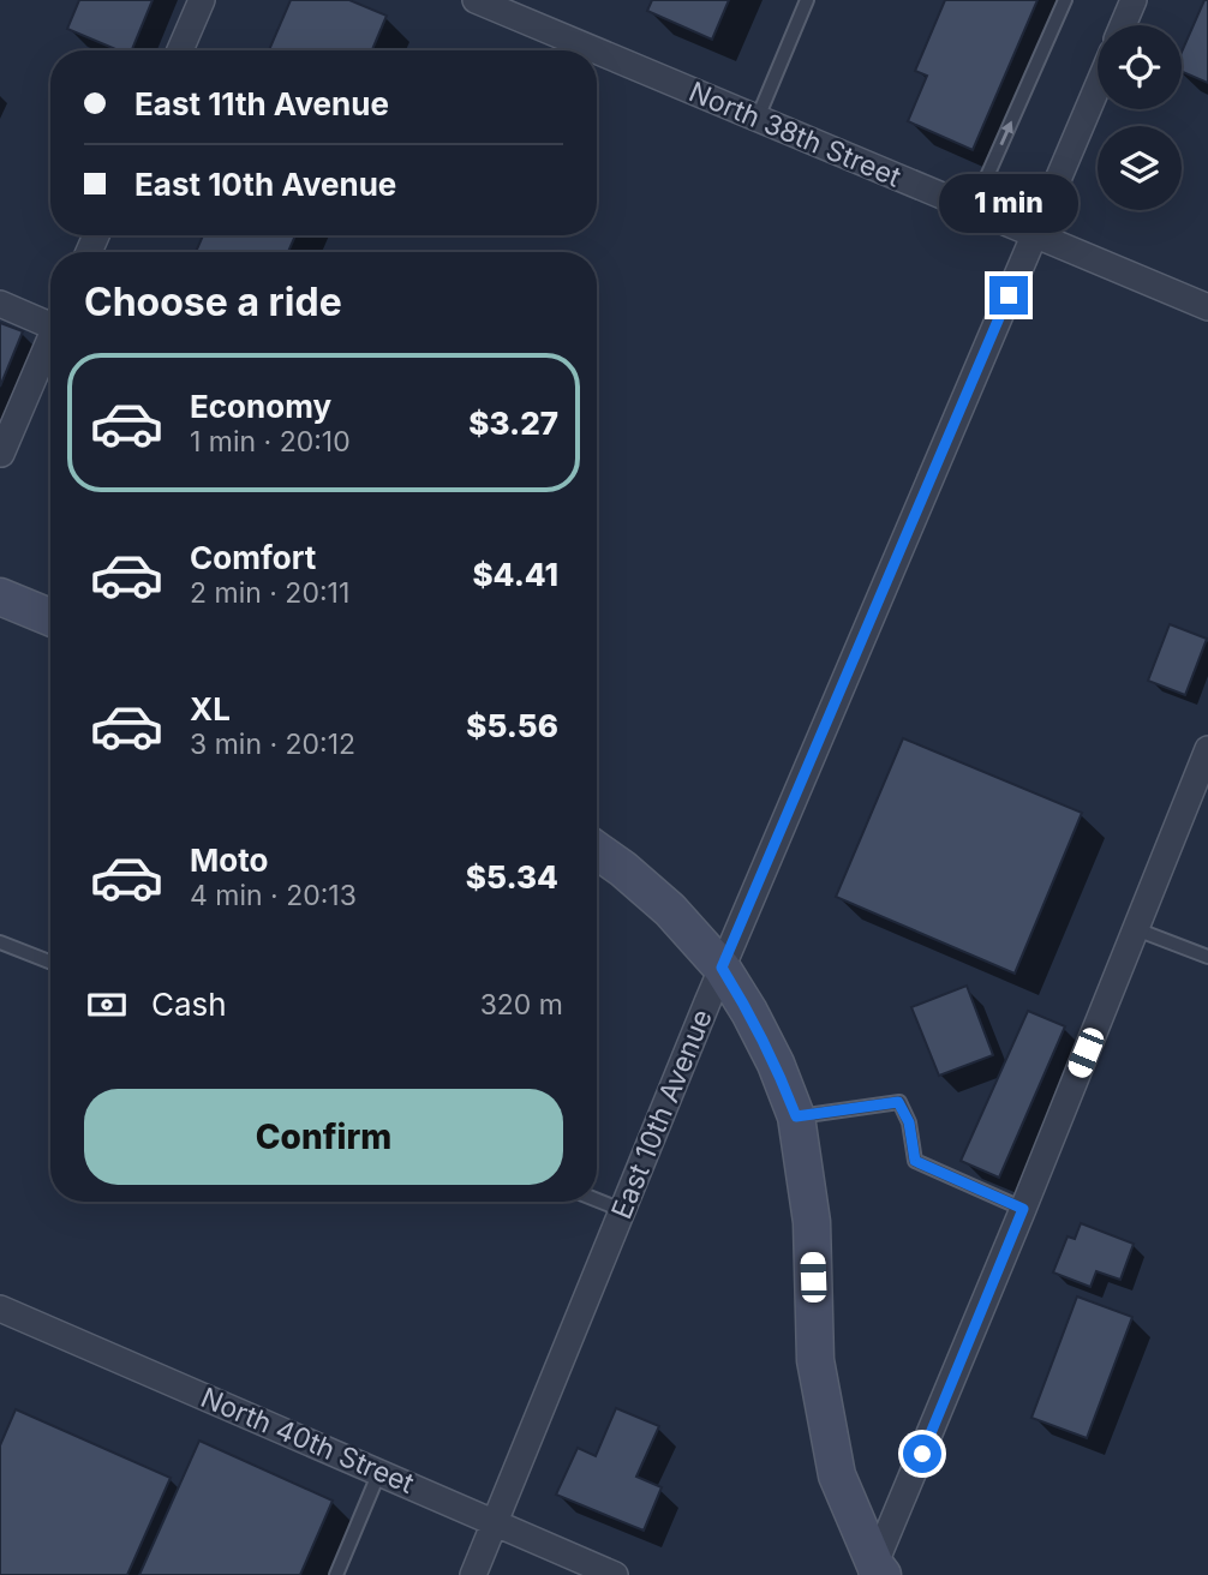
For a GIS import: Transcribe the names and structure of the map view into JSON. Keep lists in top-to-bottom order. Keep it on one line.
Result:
{"streets":{"street":["North 38th Street","East 10th Avenue","North 40th Street"]},"crossings":[["North 38th Street","East 10th Avenue"],["East 10th Avenue","North 40th Street"]],"page":{"banner":["East 11th Avenue","East 10th Avenue"],"bubble":"1 min","heading":"Choose a ride","list":[{"name":"Economy","note":"1 min · 20:10","value":"$3.27"},{"name":"Comfort","note":"2 min · 20:11","value":"$4.41"},{"name":"XL","note":"3 min · 20:12","value":"$5.56"},{"name":"Moto","note":"4 min · 20:13","value":"$5.34"}],"pay":["Cash","320 m"],"buttons":"Confirm"}}
